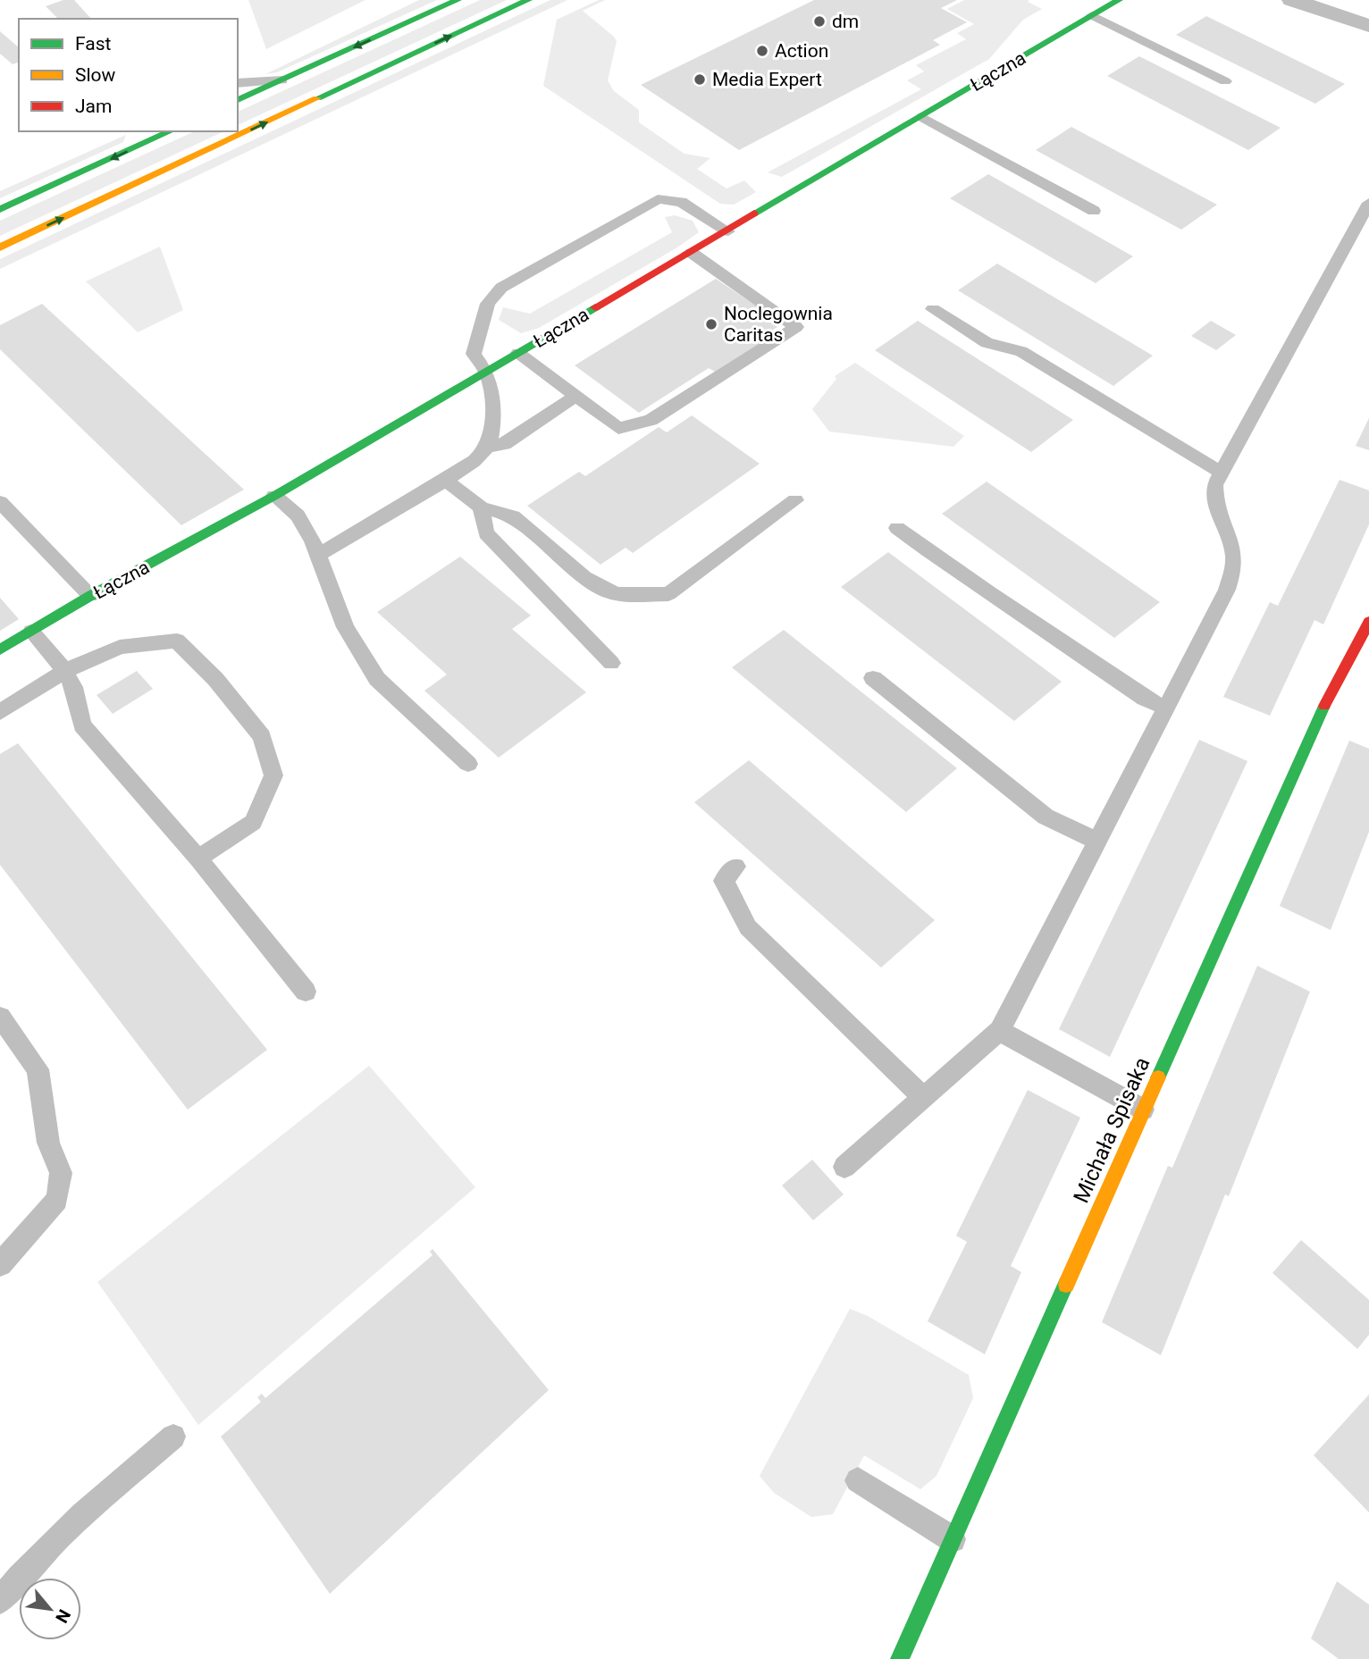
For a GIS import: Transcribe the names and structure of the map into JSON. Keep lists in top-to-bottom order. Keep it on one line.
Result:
{"streets":{"street":["Łączna","Michała Spisaka"]},"places":["dm","Action","Media Expert","Noclegownia Caritas"],"legend":["Fast","Slow","Jam"],"north":"bottom right"}
